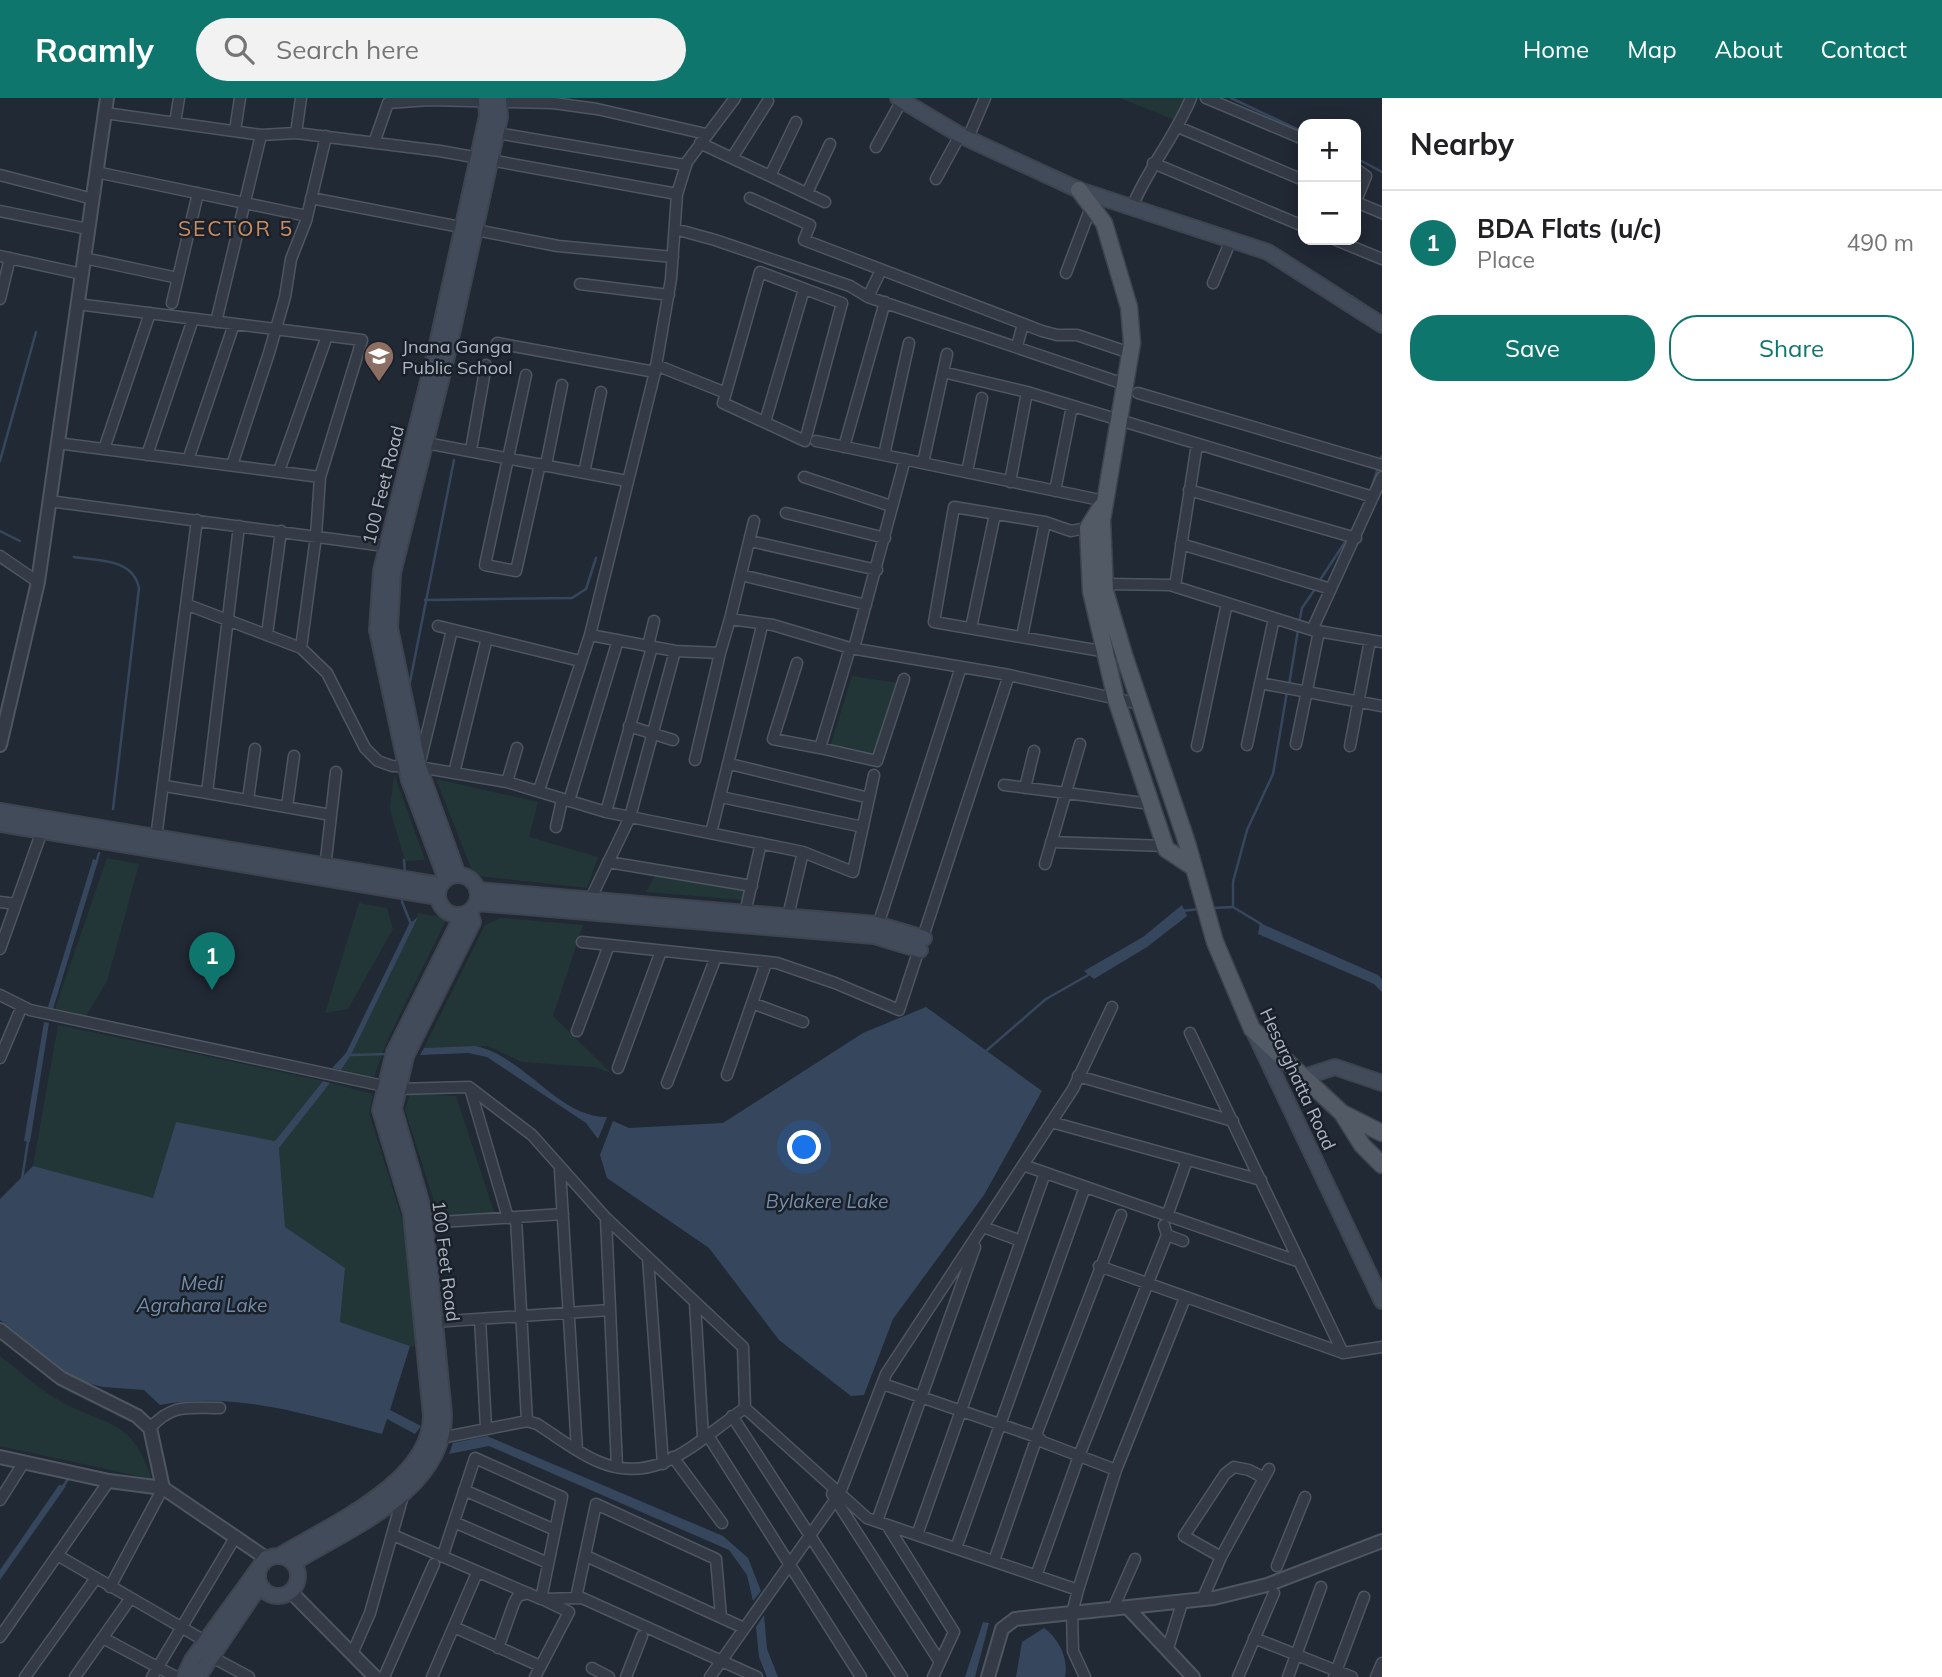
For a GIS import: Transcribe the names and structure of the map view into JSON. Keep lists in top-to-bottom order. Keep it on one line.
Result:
{"streets":{"main road":["100 Feet Road","Hesarghatta Road"]},"districts":["SECTOR 5"],"water":["Bylakere Lake","Medi Agrahara Lake"],"places":{"school or university":["Jnana Ganga Public School"]},"page":{"header":"Roamly","search":"Search here","nav":["Home","Map","About","Contact"],"heading":"Nearby","map_buttons":["+","−"],"list":[{"mark":"1","name":"BDA Flats (u/c)","note":"Place","value":"490 m"}],"buttons":["Save","Share"],"pins":"1"}}
